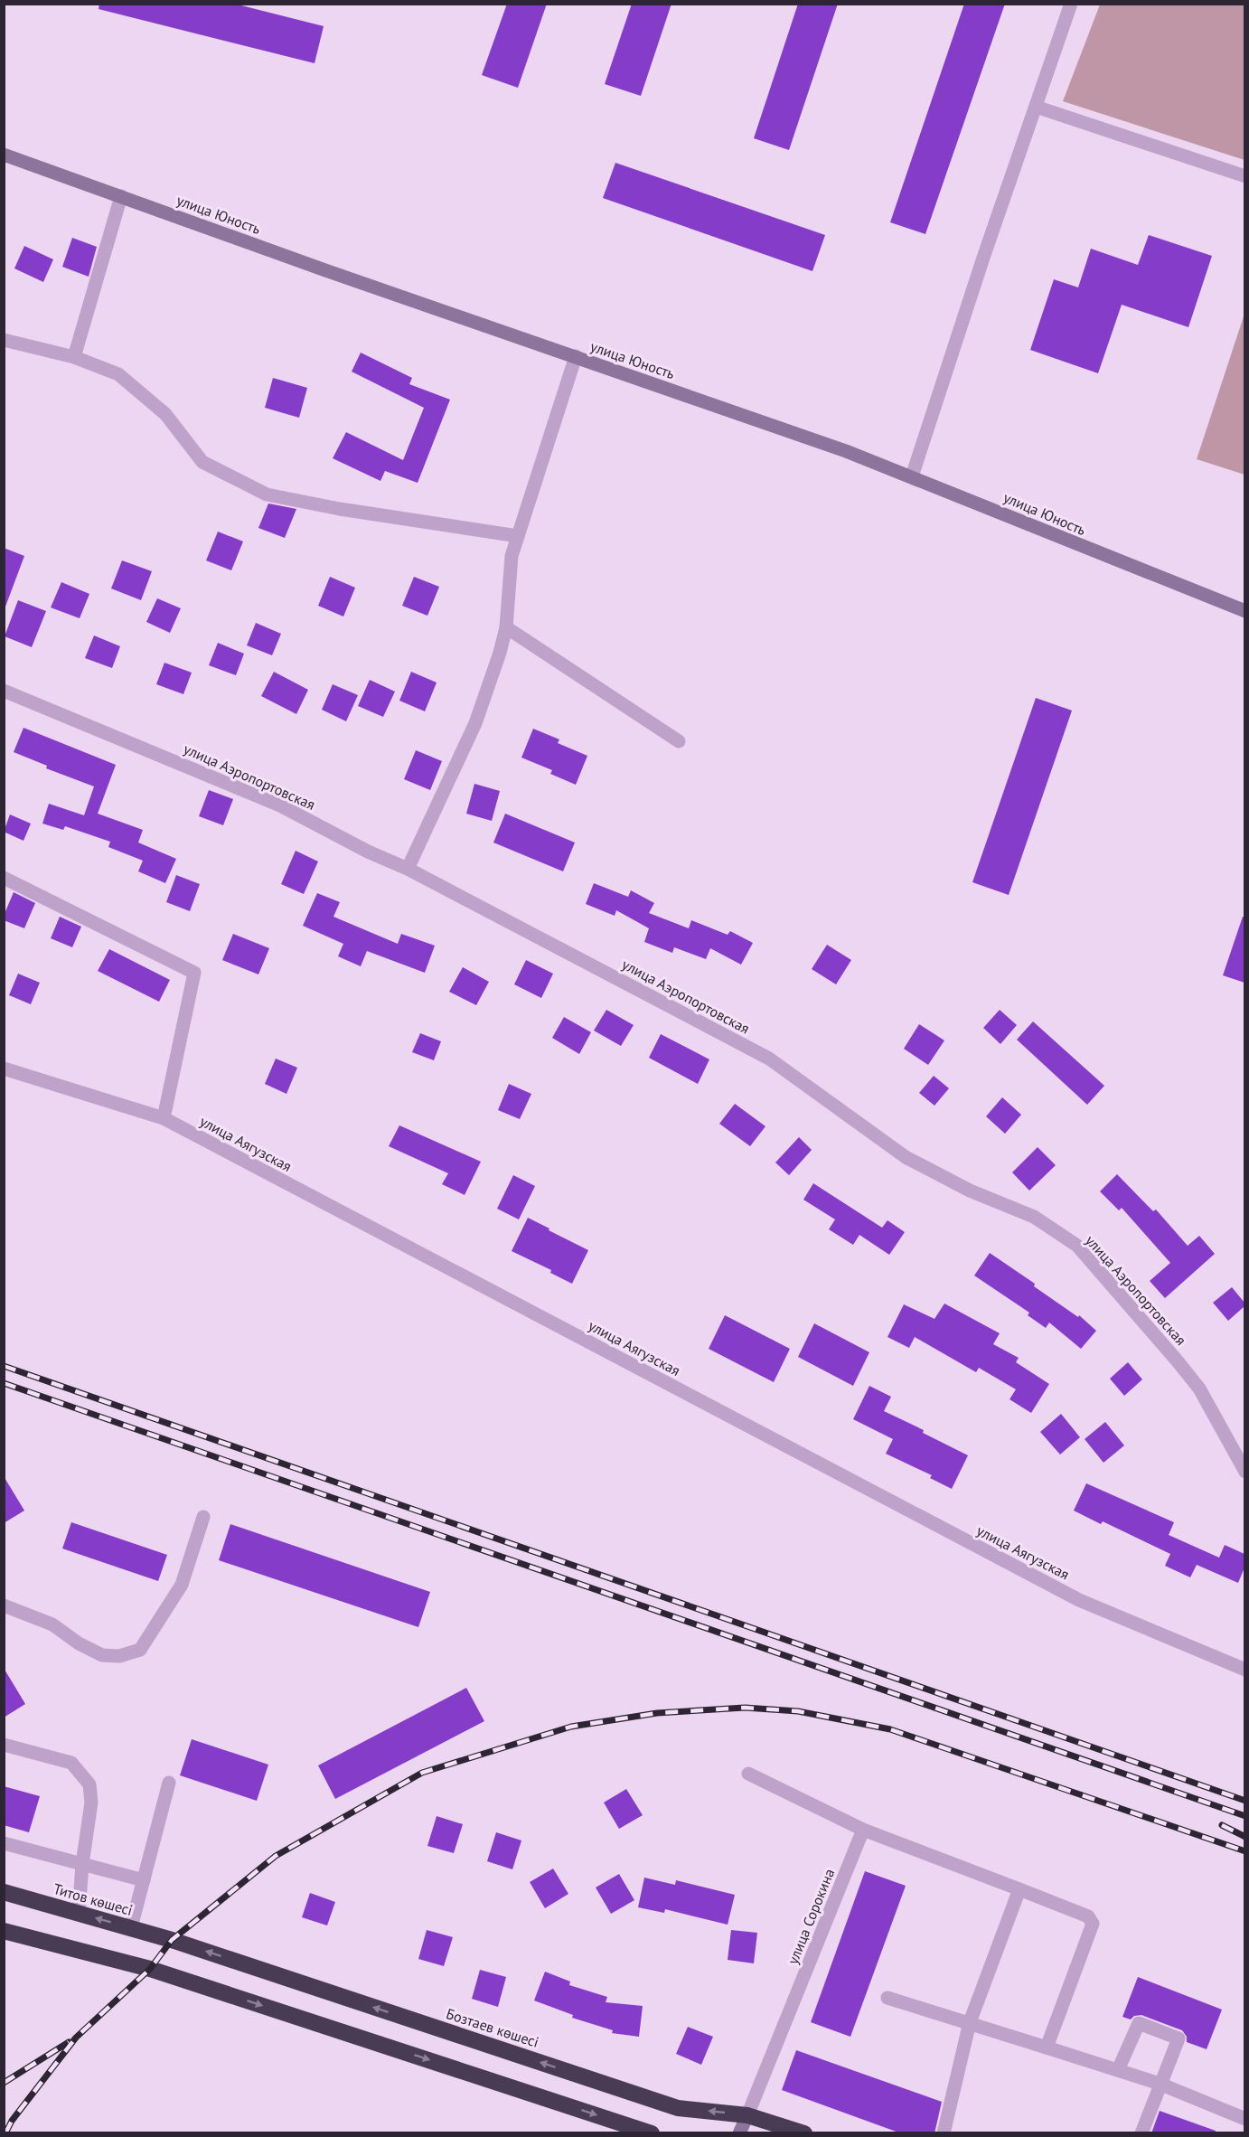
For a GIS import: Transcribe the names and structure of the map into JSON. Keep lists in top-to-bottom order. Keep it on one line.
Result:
{"streets":{"highway":["Титов көшесі","Бозтаев көшесі"],"street":["улица Юность","улица Аэропортовская","улица Аягузская","улица Сорокина"]},"crossings":[["Титов көшесі","Бозтаев көшесі"],["улица Сорокина","Бозтаев көшесі"]]}
